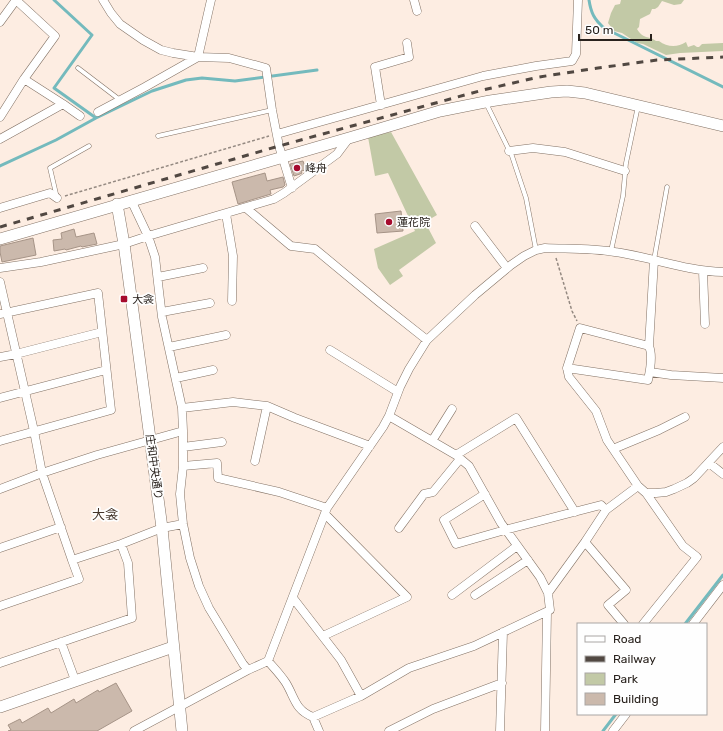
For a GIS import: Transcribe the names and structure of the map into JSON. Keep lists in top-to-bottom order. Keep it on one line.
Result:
{"streets":{"street":["庄和中央通り"]},"districts":["大衾"],"places":{"other":["峰舟","蓮花院"],"transit":["大衾"]},"legend":["Road","Railway","Park","Building"],"scale_bar":"50 m"}
